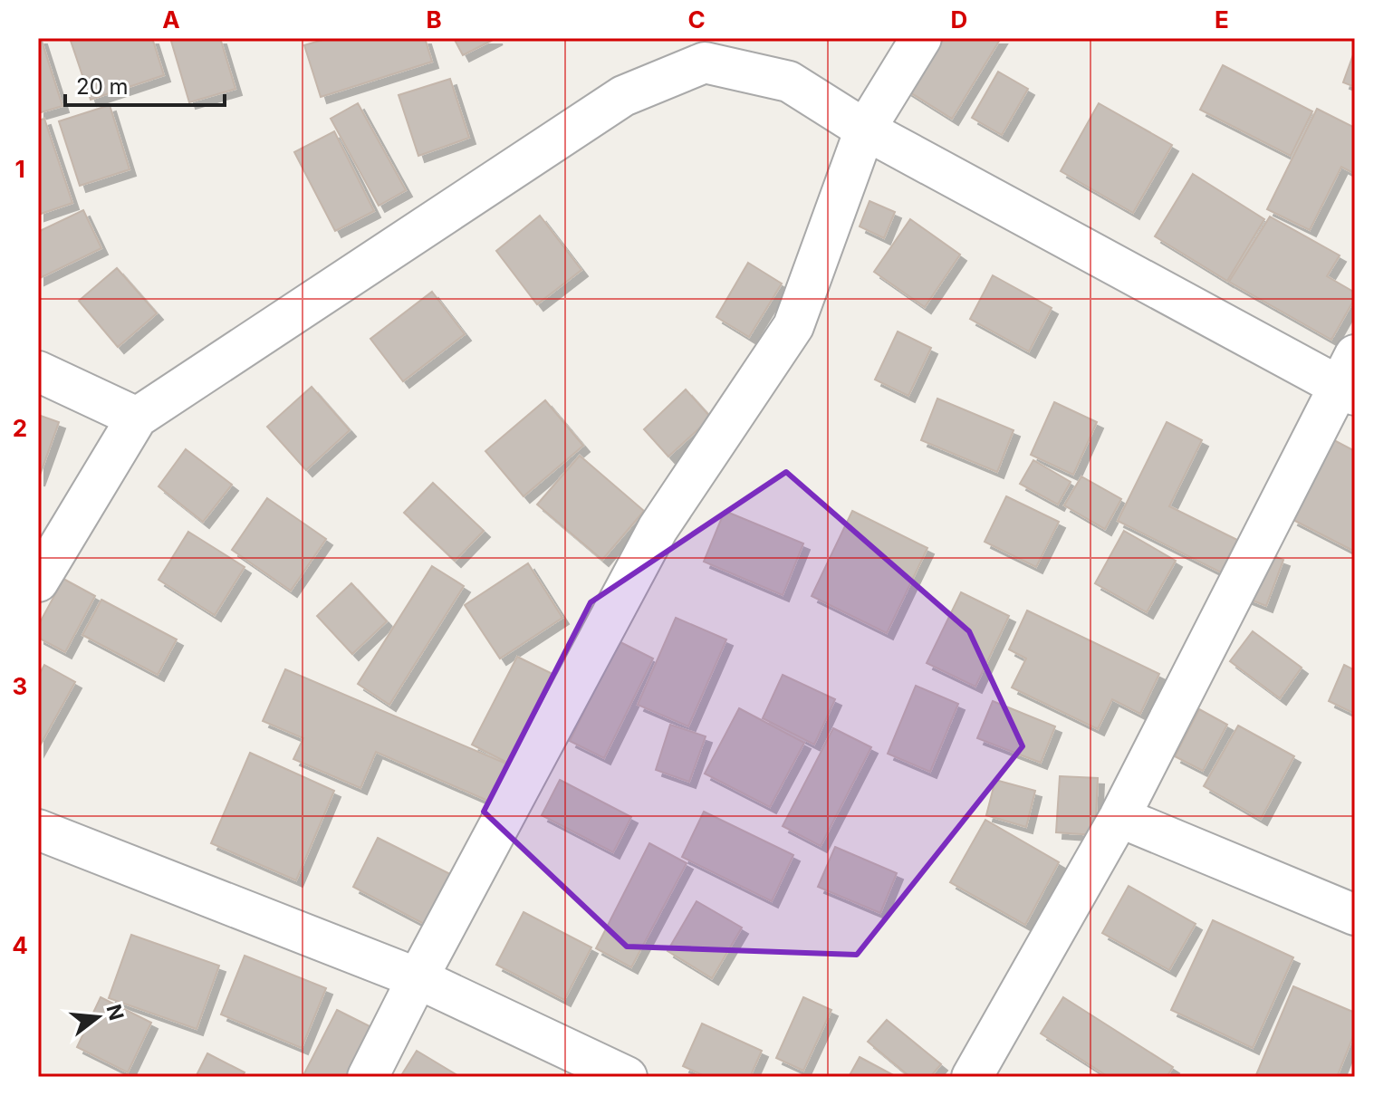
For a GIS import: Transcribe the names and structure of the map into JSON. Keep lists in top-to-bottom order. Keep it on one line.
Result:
{"scale_bar":"20 m","north":"right","grid":{"columns":["A","B","C","D","E"],"rows":["1","2","3","4"]}}
